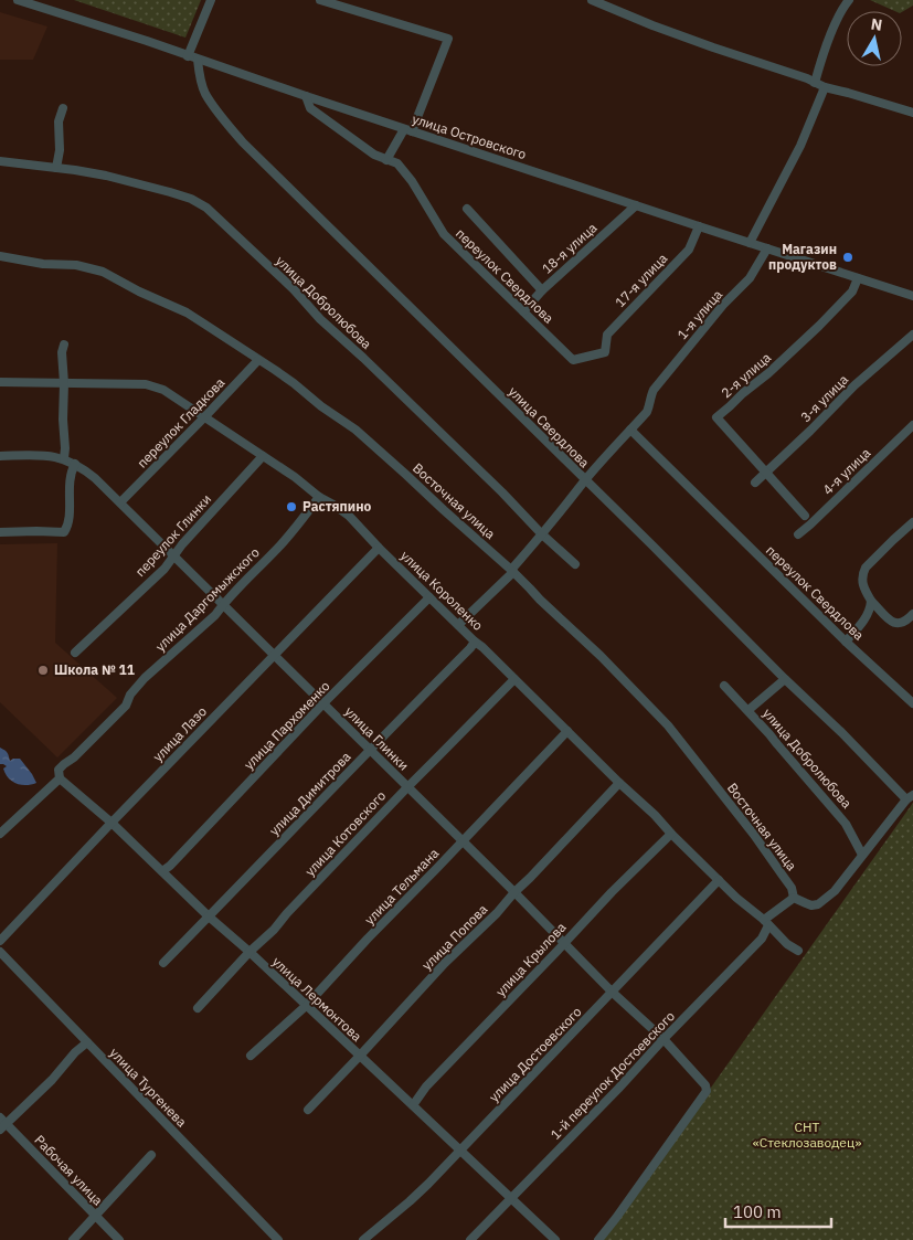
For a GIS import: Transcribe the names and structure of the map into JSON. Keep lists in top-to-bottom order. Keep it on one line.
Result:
{"streets":{"street":["улица Островского","18-я улица","переулок Свердлова","17-я улица","улица Добролюбова","1-я улица","2-я улица","3-я улица","переулок Гладкова","улица Свердлова","4-я улица","Восточная улица","переулок Глинки","улица Короленко","улица Даргомыжского","улица Пархоменко","улица Лазо","улица Глинки","улица Димитрова","улица Котовского","улица Тельмана","улица Попова","улица Крылова","улица Лермонтова","улица Достоевского","1-й переулок Достоевского","улица Тургенева","Рабочая улица"]},"crossings":[["улица Островского","18-я улица"],["улица Островского","переулок Свердлова"],["улица Островского","17-я улица"],["улица Островского","1-я улица"],["улица Островского","2-я улица"],["улица Островского","улица Свердлова"],["18-я улица","переулок Свердлова"],["переулок Свердлова","17-я улица"],["переулок Свердлова","1-я улица"],["улица Добролюбова","1-я улица"],["1-я улица","улица Свердлова"],["1-я улица","Восточная улица"],["1-я улица","улица Короленко"],["2-я улица","3-я улица"],["переулок Гладкова","Восточная улица"],["переулок Гладкова","улица Короленко"],["переулок Гладкова","улица Глинки"],["Восточная улица","1-й переулок Достоевского"],["переулок Глинки","улица Короленко"],["переулок Глинки","улица Глинки"],["улица Короленко","улица Даргомыжского"],["улица Короленко","улица Пархоменко"],["улица Короленко","улица Лазо"],["улица Короленко","улица Димитрова"],["улица Короленко","улица Котовского"],["улица Короленко","улица Тельмана"],["улица Короленко","улица Попова"],["улица Короленко","улица Крылова"],["улица Короленко","улица Достоевского"],["улица Короленко","1-й переулок Достоевского"],["улица Даргомыжского","улица Глинки"],["улица Даргомыжского","улица Лермонтова"],["улица Пархоменко","улица Глинки"],["улица Пархоменко","улица Лермонтова"],["улица Лазо","улица Глинки"],["улица Лазо","улица Лермонтова"],["улица Глинки","улица Димитрова"],["улица Глинки","улица Котовского"],["улица Глинки","улица Тельмана"],["улица Глинки","улица Попова"],["улица Глинки","улица Крылова"],["улица Глинки","улица Достоевского"],["улица Глинки","1-й переулок Достоевского"],["улица Димитрова","улица Лермонтова"],["улица Котовского","улица Лермонтова"],["улица Тельмана","улица Лермонтова"],["улица Попова","улица Лермонтова"],["улица Крылова","улица Лермонтова"],["улица Лермонтова","улица Достоевского"],["улица Лермонтова","1-й переулок Достоевского"]],"parks":["СНТ «Стеклозаводец»"],"places":["Магазин продуктов","Растяпино","Школа № 11"],"scale_bar":"100 m","north":"top"}
